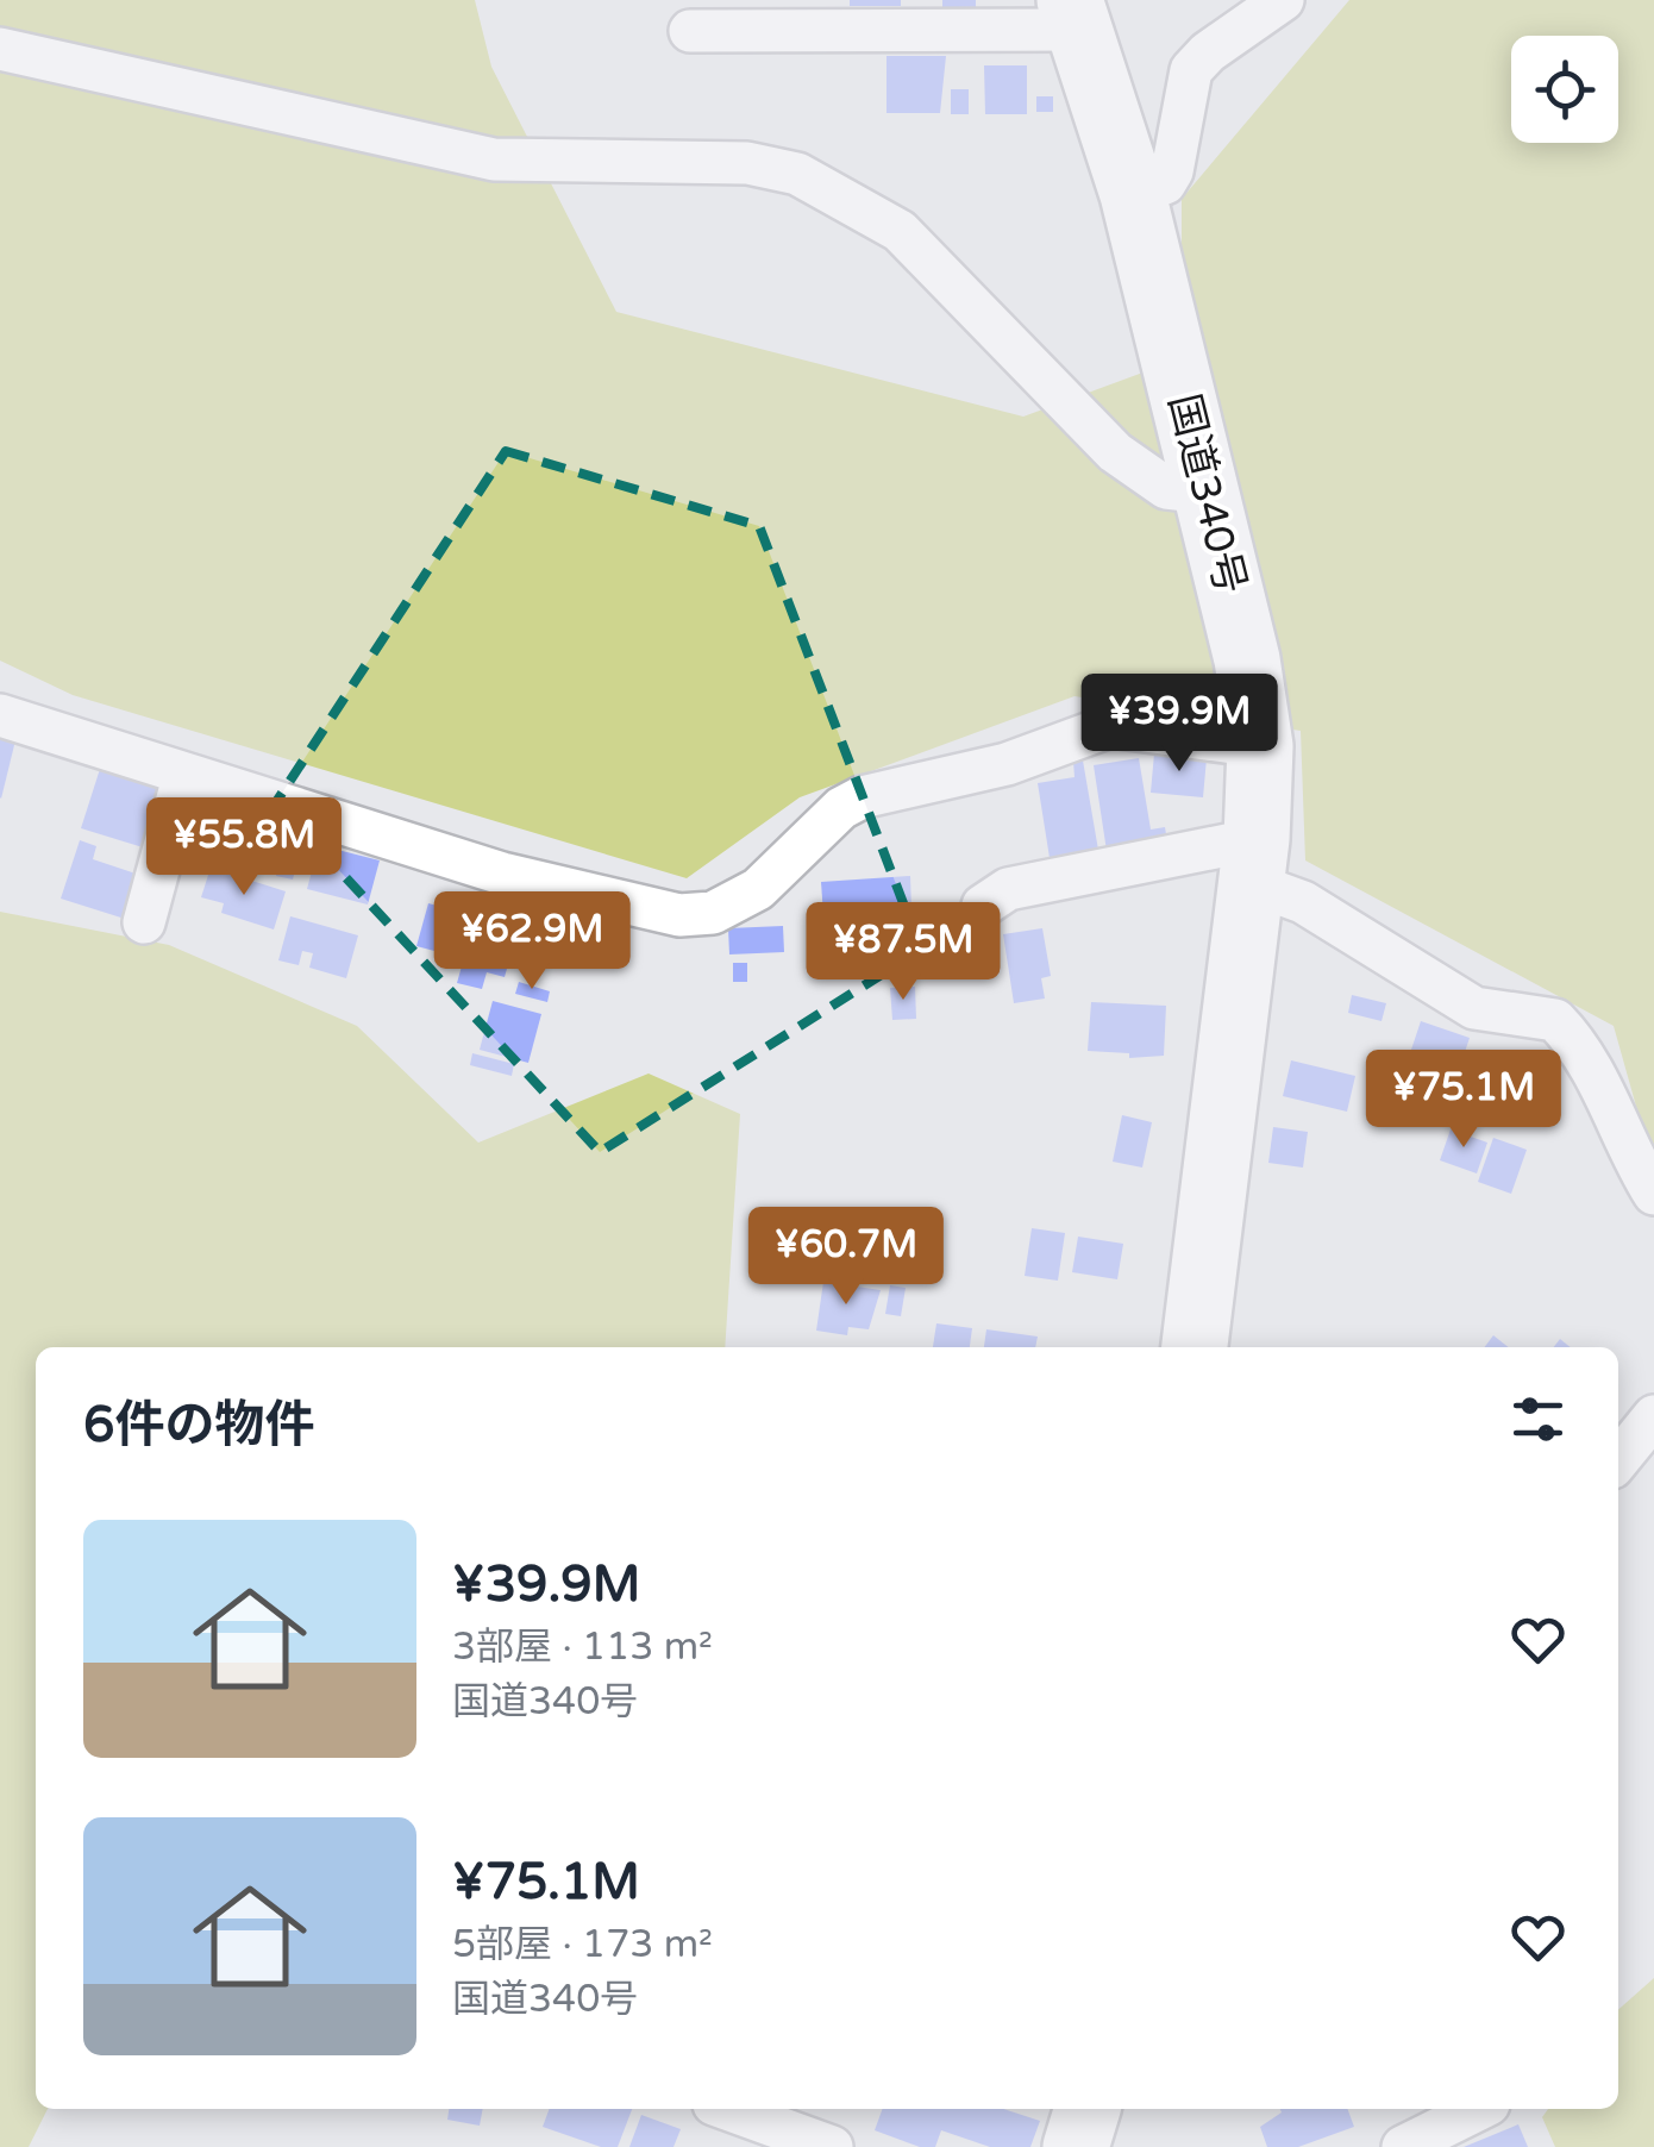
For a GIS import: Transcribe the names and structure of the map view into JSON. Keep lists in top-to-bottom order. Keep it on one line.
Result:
{"streets":{"highway":["国道340号"]},"page":{"price":["¥39.9M","¥55.8M","¥62.9M","¥87.5M","¥75.1M","¥60.7M"],"heading":"6件の物件","list":[{"name":"¥39.9M","note":"3部屋 · 113 m² · 国道340号"},{"name":"¥75.1M","note":"5部屋 · 173 m² · 国道340号"}]}}
